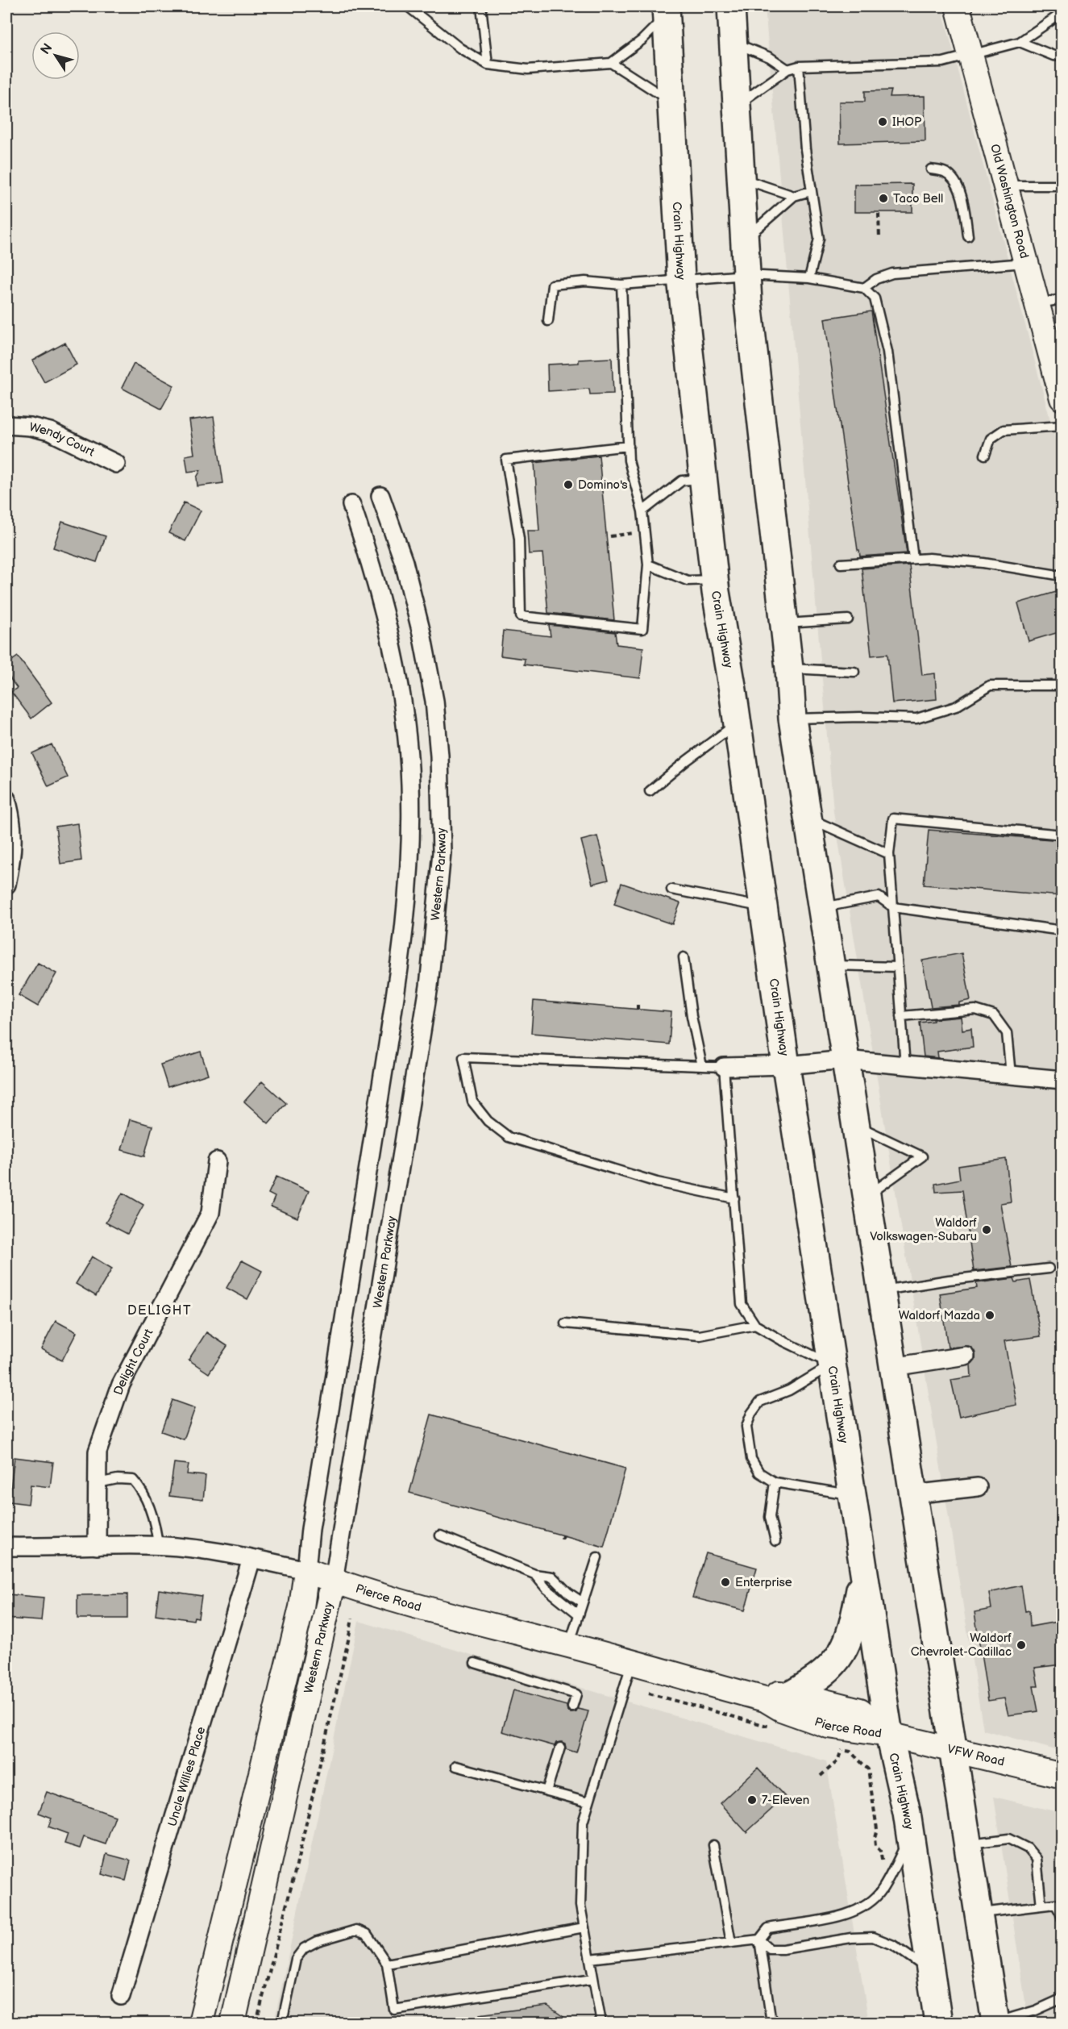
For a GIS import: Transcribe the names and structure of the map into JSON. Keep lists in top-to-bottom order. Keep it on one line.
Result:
{"streets":{"highway":["Crain Highway"],"main road":["Old Washington Road","Western Parkway","Pierce Road","VFW Road"],"street":["Wendy Court","Delight Court","Uncle Willies Place"]},"crossings":[["Crain Highway","Pierce Road"],["Crain Highway","VFW Road"],["Western Parkway","Pierce Road"],["Delight Court","Pierce Road"],["Pierce Road","VFW Road"],["Pierce Road","Uncle Willies Place"]],"districts":["DELIGHT"],"places":["IHOP","Taco Bell","Domino's","Waldorf Volkswagen-Subaru","Waldorf Mazda","Enterprise","Waldorf Chevrolet-Cadillac","7-Eleven"],"north":"top left"}
